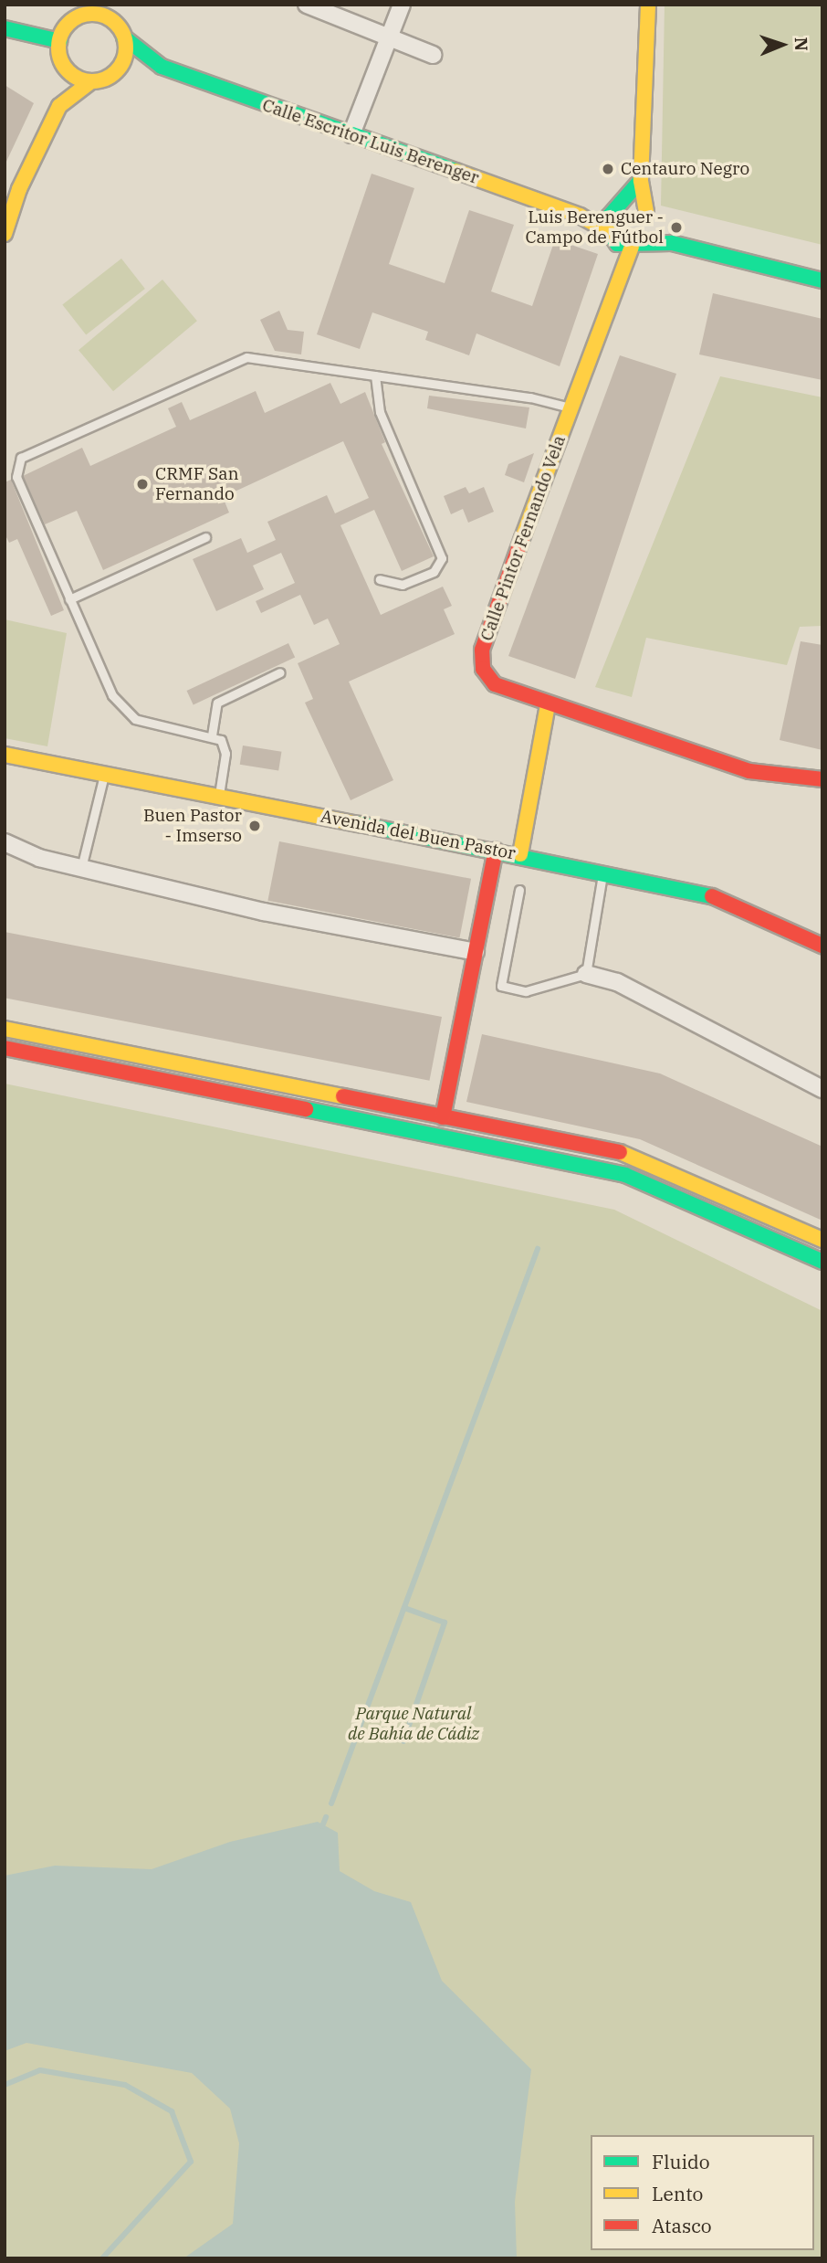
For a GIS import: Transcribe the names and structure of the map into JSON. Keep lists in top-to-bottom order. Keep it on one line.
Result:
{"streets":{"street":["Calle Escritor Luis Berenger","Calle Pintor Fernando Vela","Avenida del Buen Pastor"]},"crossings":[["Calle Escritor Luis Berenger","Calle Pintor Fernando Vela"]],"parks":["Parque Natural de Bahía de Cádiz"],"places":["Centauro Negro","Luis Berenguer - Campo de Fútbol","CRMF San Fernando","Buen Pastor - Imserso"],"legend":["Fluido","Lento","Atasco"],"north":"right"}
